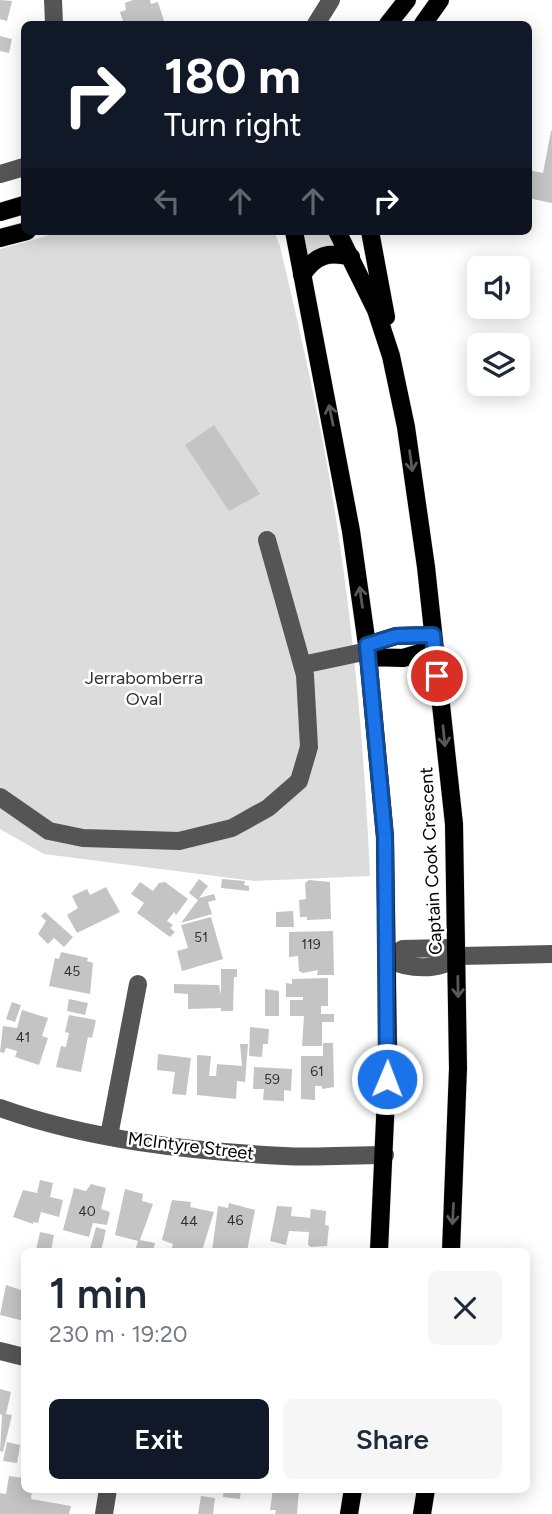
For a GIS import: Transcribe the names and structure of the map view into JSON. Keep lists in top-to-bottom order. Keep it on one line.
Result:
{"streets":{"main road":["Captain Cook Crescent"],"street":["McIntyre Street"]},"parks":["Jerrabomberra Oval"],"house_numbers":["51","119","45","41","61","59","40","46","44"],"page":{"turn":["180 m","Turn right"],"heading":["1 min","230 m · 19:20"],"buttons":["Exit","Share"]}}
